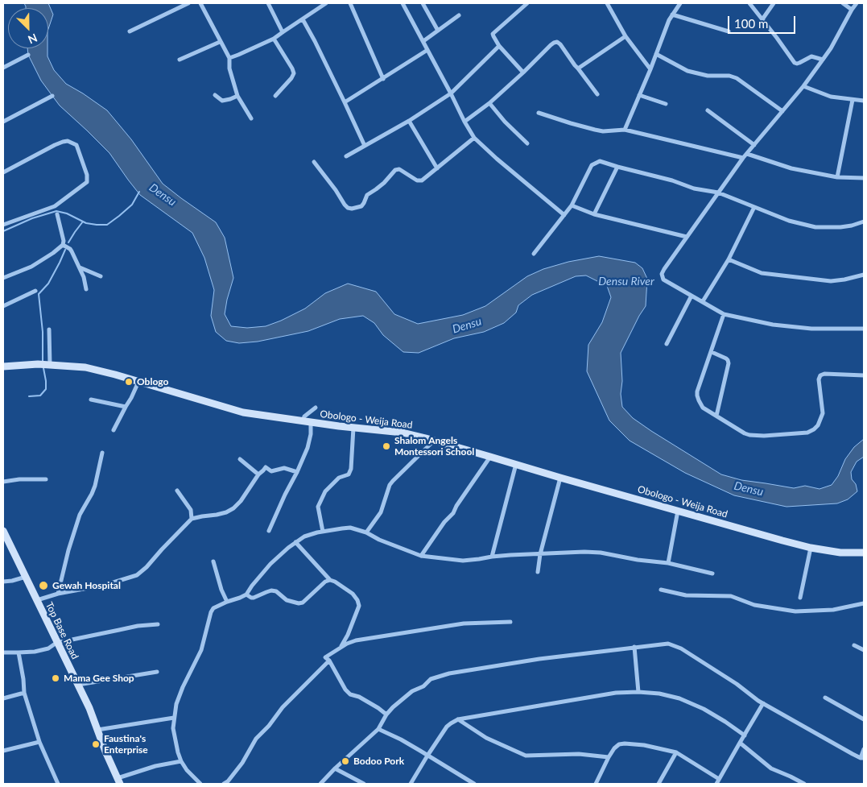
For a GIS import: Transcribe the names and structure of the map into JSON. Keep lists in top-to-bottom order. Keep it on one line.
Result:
{"streets":{"street":["Obologo - Weija Road","Top Base Road"]},"water":["Densu","Densu River"],"places":["Oblogo","Shalom Angels Montessori School","Gewah Hospital","Mama Gee Shop","Faustina's Enterprise","Bodoo Pork"],"scale_bar":"100 m","north":"bottom right"}
